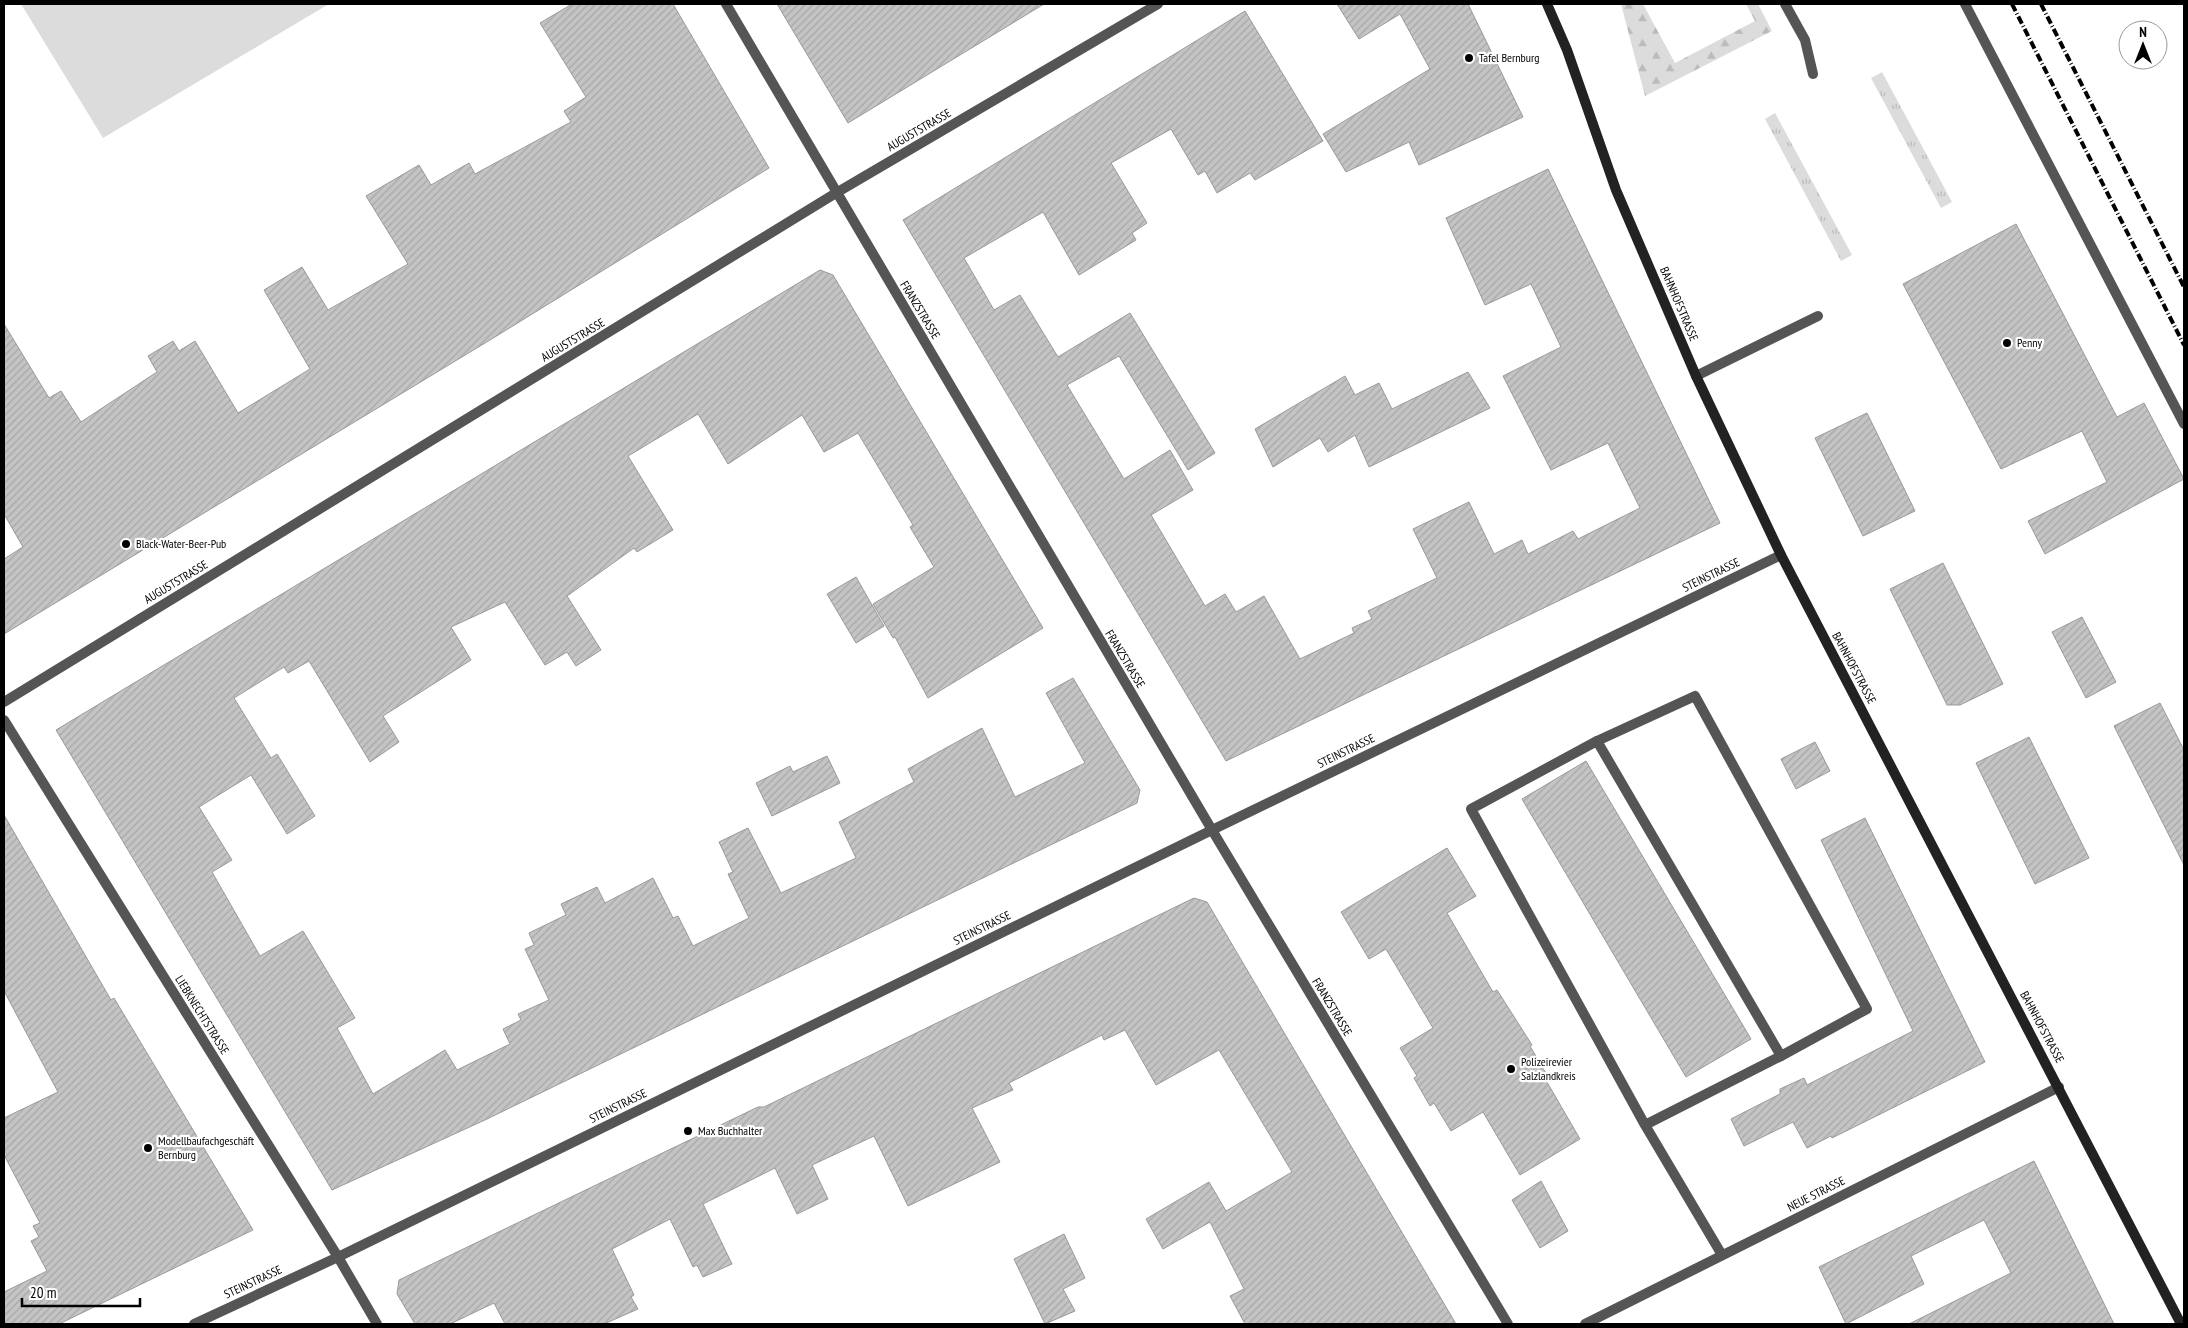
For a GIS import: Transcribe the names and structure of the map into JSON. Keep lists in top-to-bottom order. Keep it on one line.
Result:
{"streets":{"main road":["BAHNHOFSTRASSE"],"street":["AUGUSTSTRASSE","FRANZSTRASSE","STEINSTRASSE","LIEBKNECHTSTRASSE","NEUE STRASSE"]},"crossings":[["AUGUSTSTRASSE","FRANZSTRASSE"],["BAHNHOFSTRASSE","STEINSTRASSE"],["BAHNHOFSTRASSE","NEUE STRASSE"],["FRANZSTRASSE","STEINSTRASSE"],["STEINSTRASSE","LIEBKNECHTSTRASSE"]],"places":["Tafel Bernburg","Penny","Black-Water-Beer-Pub","Polizeirevier Salzlandkreis","Max Buchhalter","Modellbaufachgeschäft Bernburg"],"scale_bar":"20 m","north":"top"}
